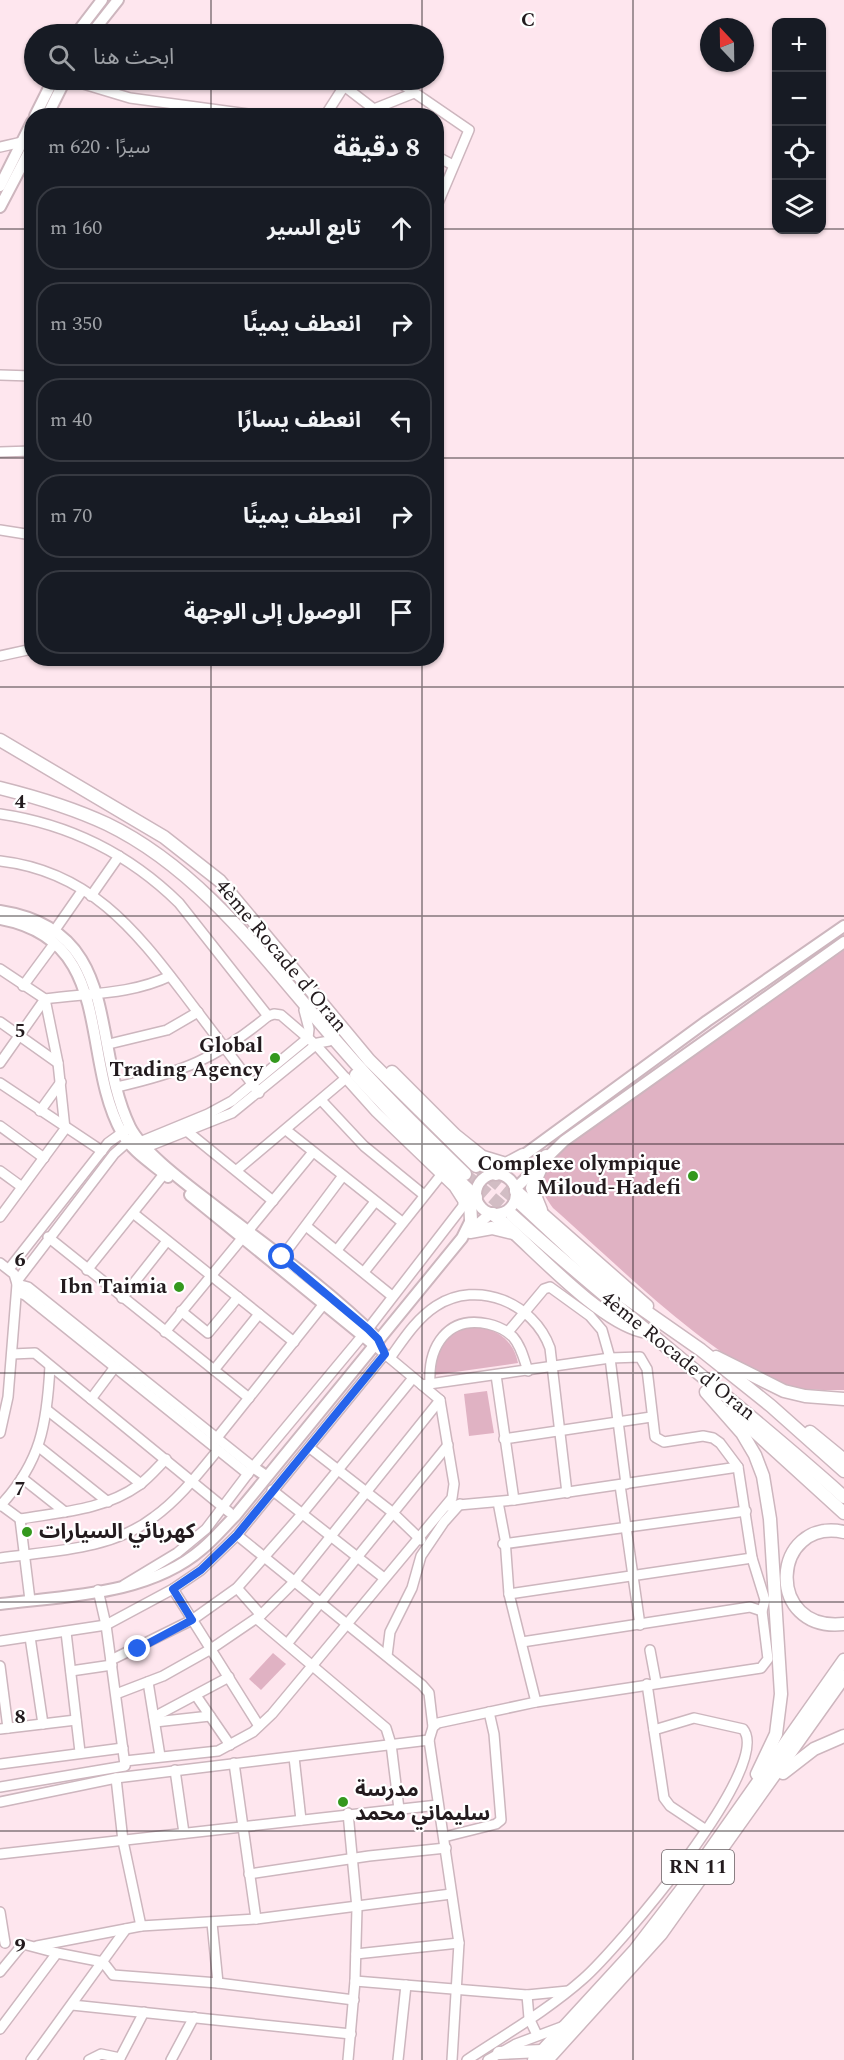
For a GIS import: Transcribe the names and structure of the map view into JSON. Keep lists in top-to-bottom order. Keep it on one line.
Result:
{"streets":{"highway":["4ème Rocade d'Oran","RN 11"]},"places":["Global Trading Agency","Complexe olympique Miloud-Hadefi","Ibn Taimia","كهربائي السيارات","مدرسة سليماني محمد"],"north":"top","page":{"map_buttons":["+","−"],"search":"ابحث هنا","heading":["8 دقيقة","سيرًا · 620 m"],"list":[["تابع السير","160 m"],["انعطف يمينًا","350 m"],["انعطف يسارًا","40 m"],["انعطف يمينًا","70 m"],"الوصول إلى الوجهة"]},"grid":{"columns":["C"],"rows":["4","5","6","7","8","9"]}}
